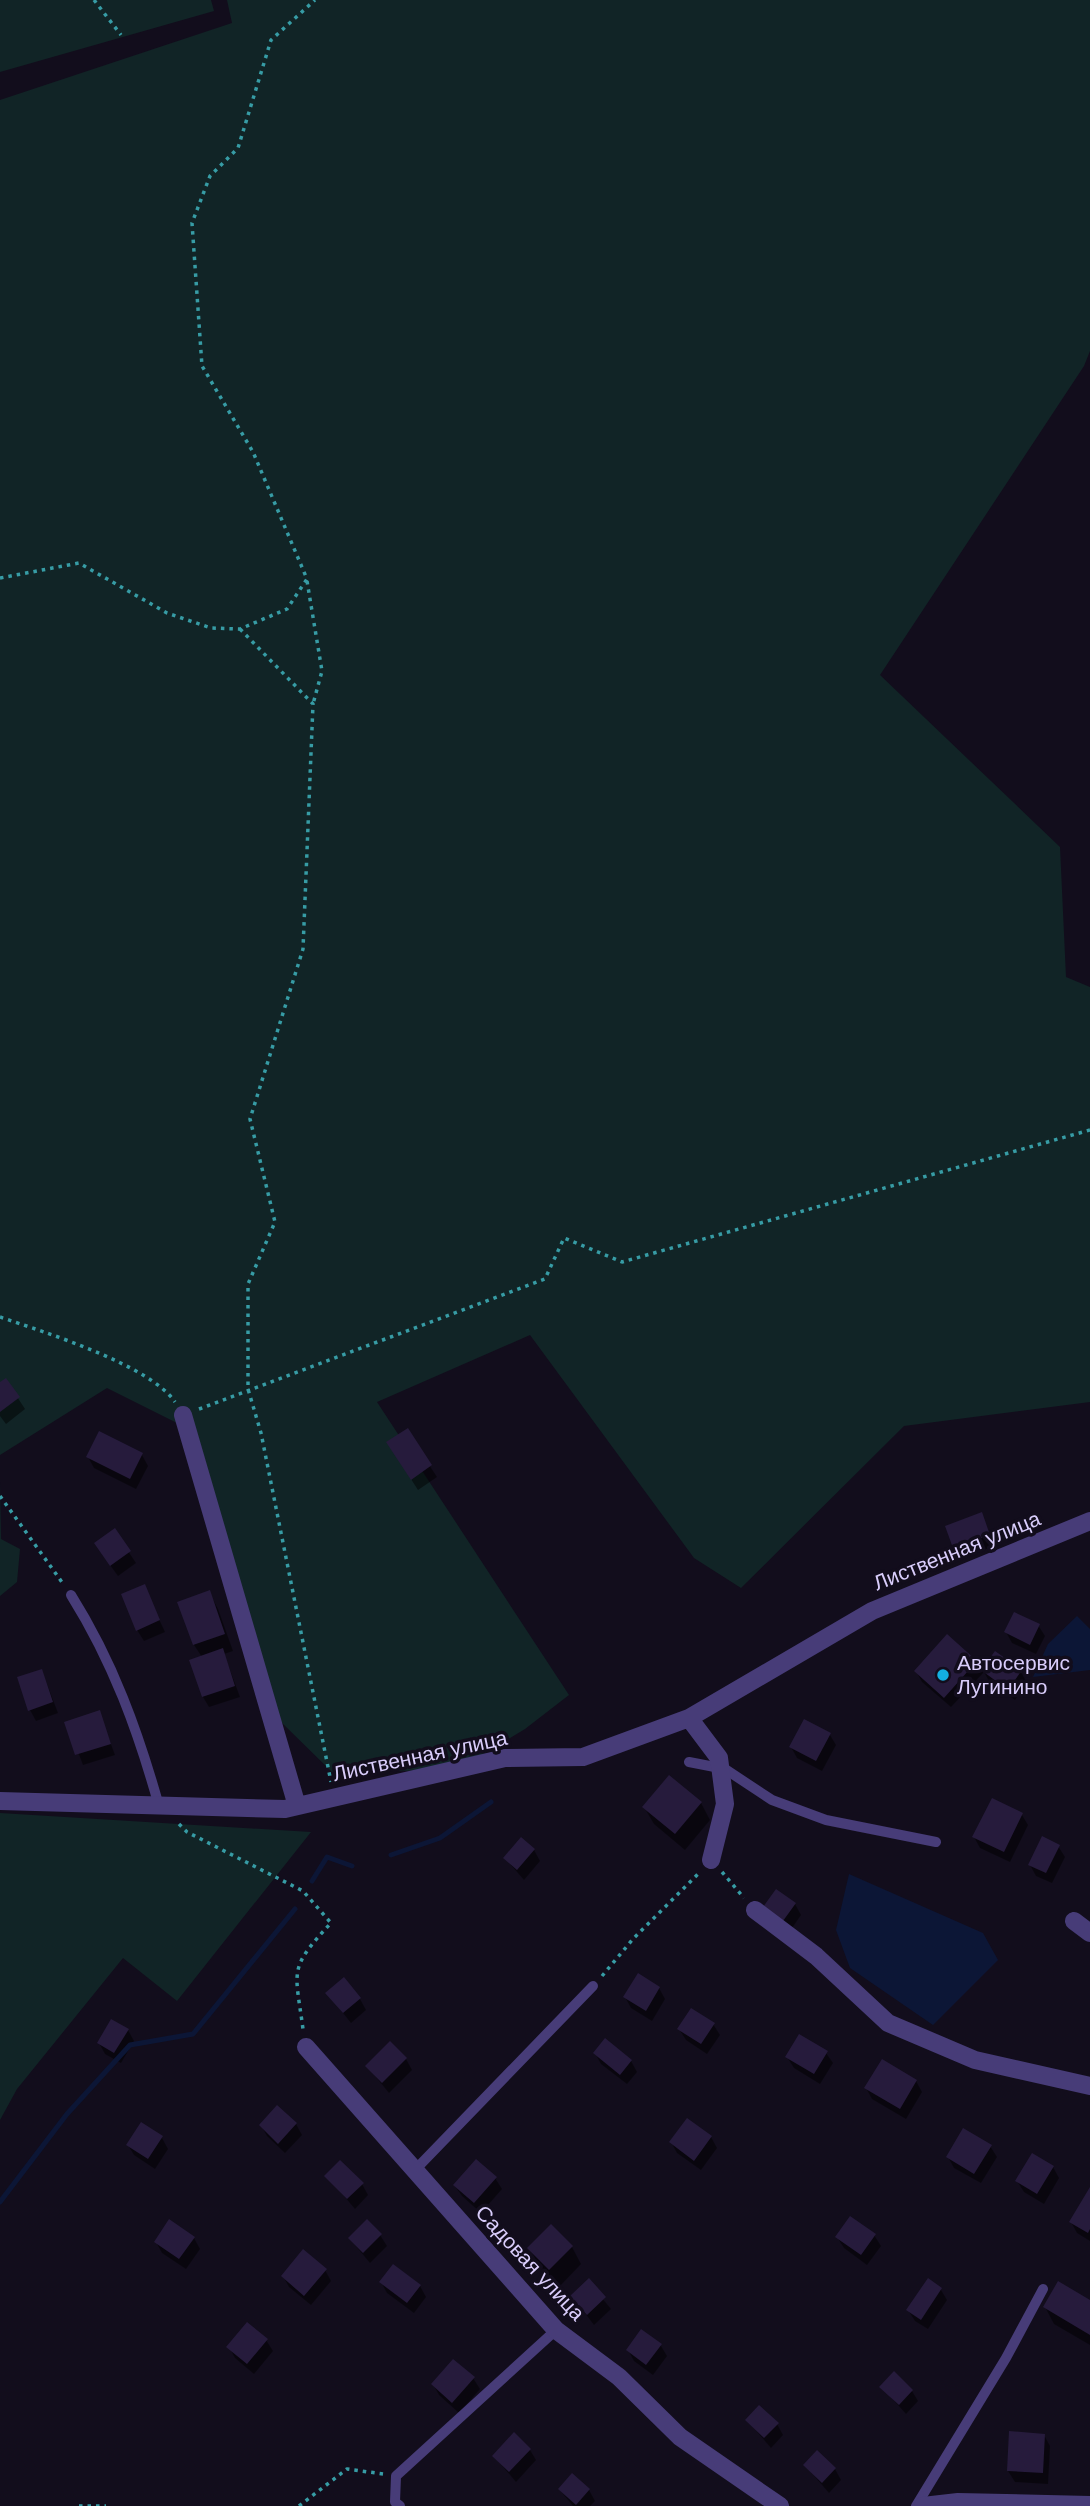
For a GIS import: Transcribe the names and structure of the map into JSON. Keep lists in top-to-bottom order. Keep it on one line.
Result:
{"streets":{"street":["Лиственная улица","Садовая улица"]},"places":["Автосервис Лугинино"]}
